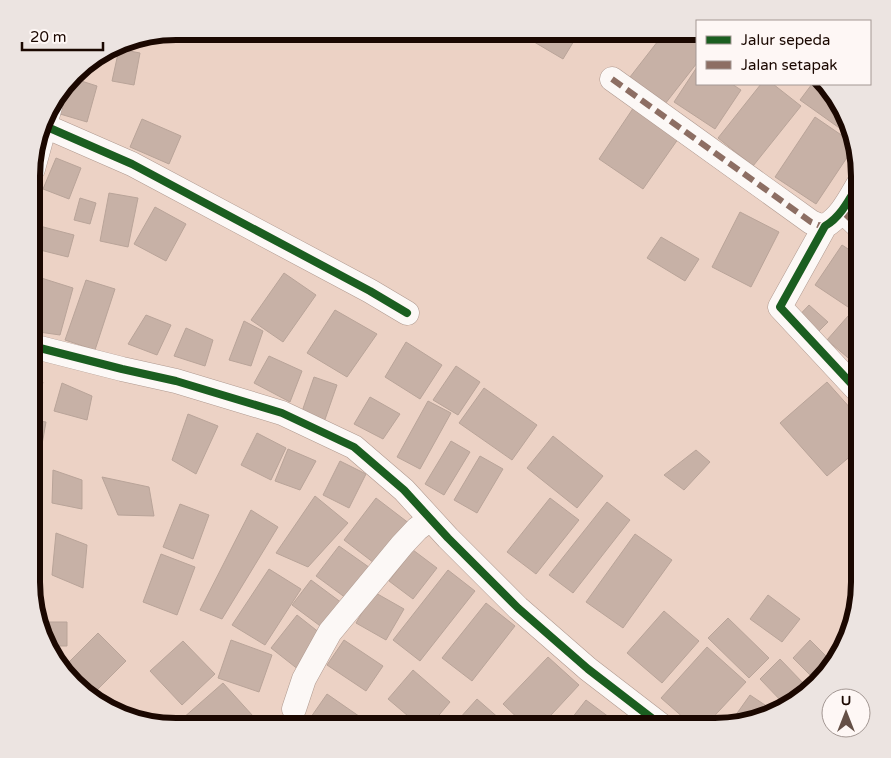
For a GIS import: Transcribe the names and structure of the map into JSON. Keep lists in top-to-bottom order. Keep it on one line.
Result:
{"legend":["Jalur sepeda","Jalan setapak"],"scale_bar":"20 m","north":"top"}
